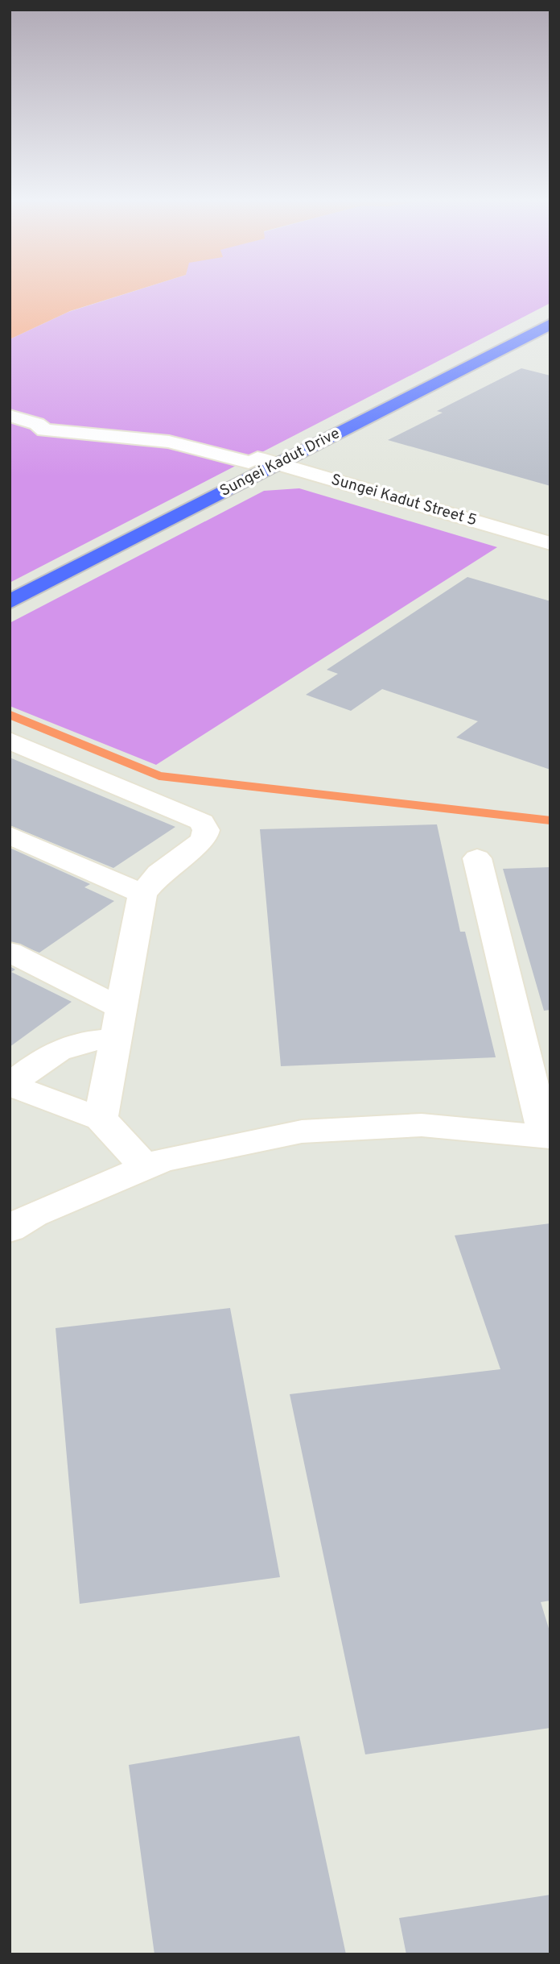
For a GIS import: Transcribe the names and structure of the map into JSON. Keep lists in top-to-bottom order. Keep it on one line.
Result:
{"streets":{"main road":["Sungei Kadut Drive"],"street":["Sungei Kadut Street 5"]},"crossings":[["Sungei Kadut Drive","Sungei Kadut Street 5"]]}
